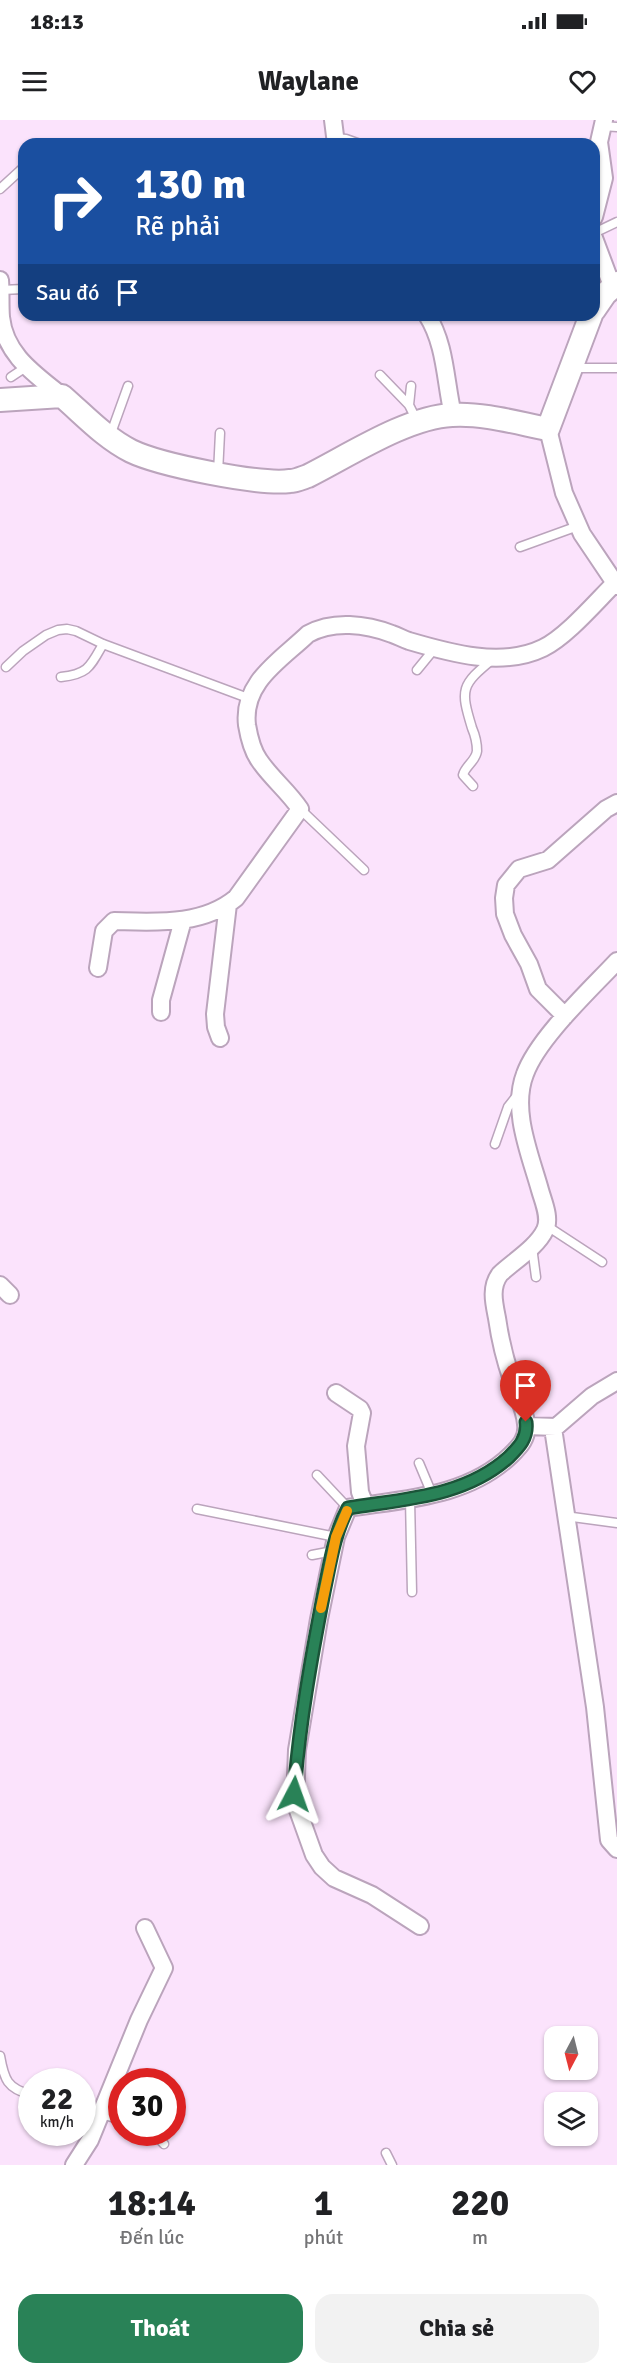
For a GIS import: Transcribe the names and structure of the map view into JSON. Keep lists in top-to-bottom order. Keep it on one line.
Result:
{"north":"bottom","page":{"status":"18:13","header":"Waylane","turn":["130 m","Rẽ phải"],"then":"Sau đó","speed":"22 km/h","limit":"30","eta":["18:14","Đến lúc","1","phút","220","m"],"buttons":["Thoát","Chia sẻ"]}}
